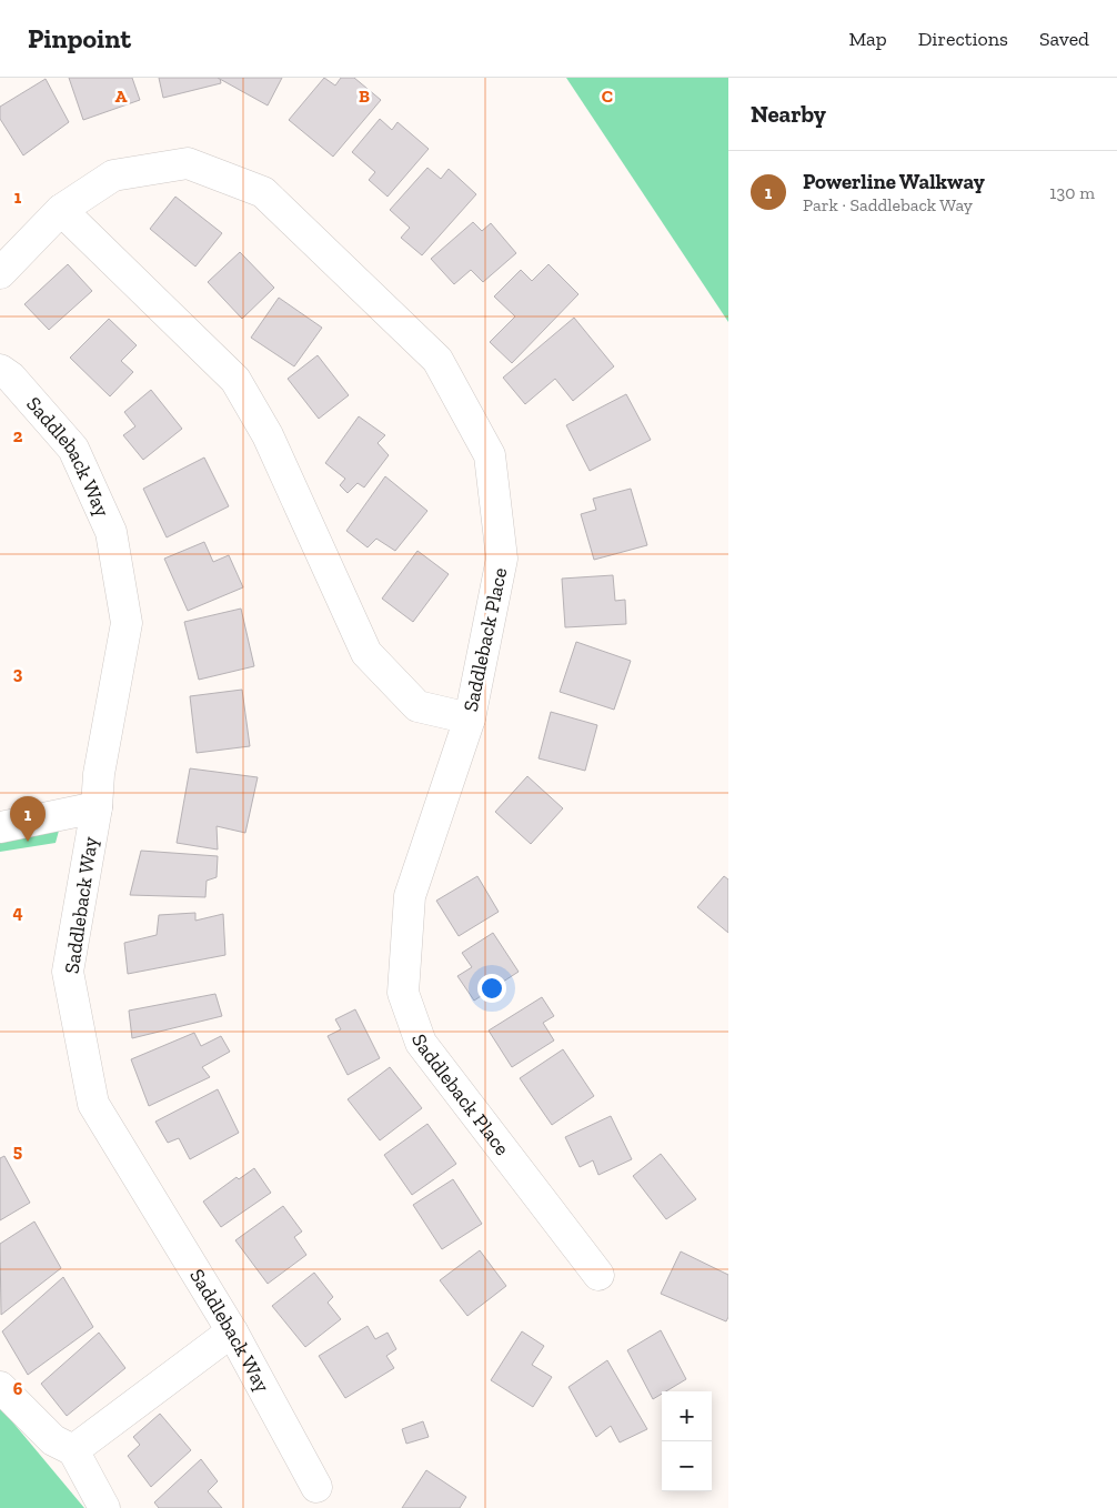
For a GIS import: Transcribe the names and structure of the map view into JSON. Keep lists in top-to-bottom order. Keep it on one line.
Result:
{"streets":{"street":["Saddleback Way","Saddleback Place"]},"page":{"header":"Pinpoint","nav":["Map","Directions","Saved"],"heading":"Nearby","list":[{"mark":"1","name":"Powerline Walkway","note":"Park · Saddleback Way","value":"130 m"}],"pins":"1","map_buttons":["+","−"]},"grid":{"columns":["A","B","C"],"rows":["1","2","3","4","5","6"]}}
